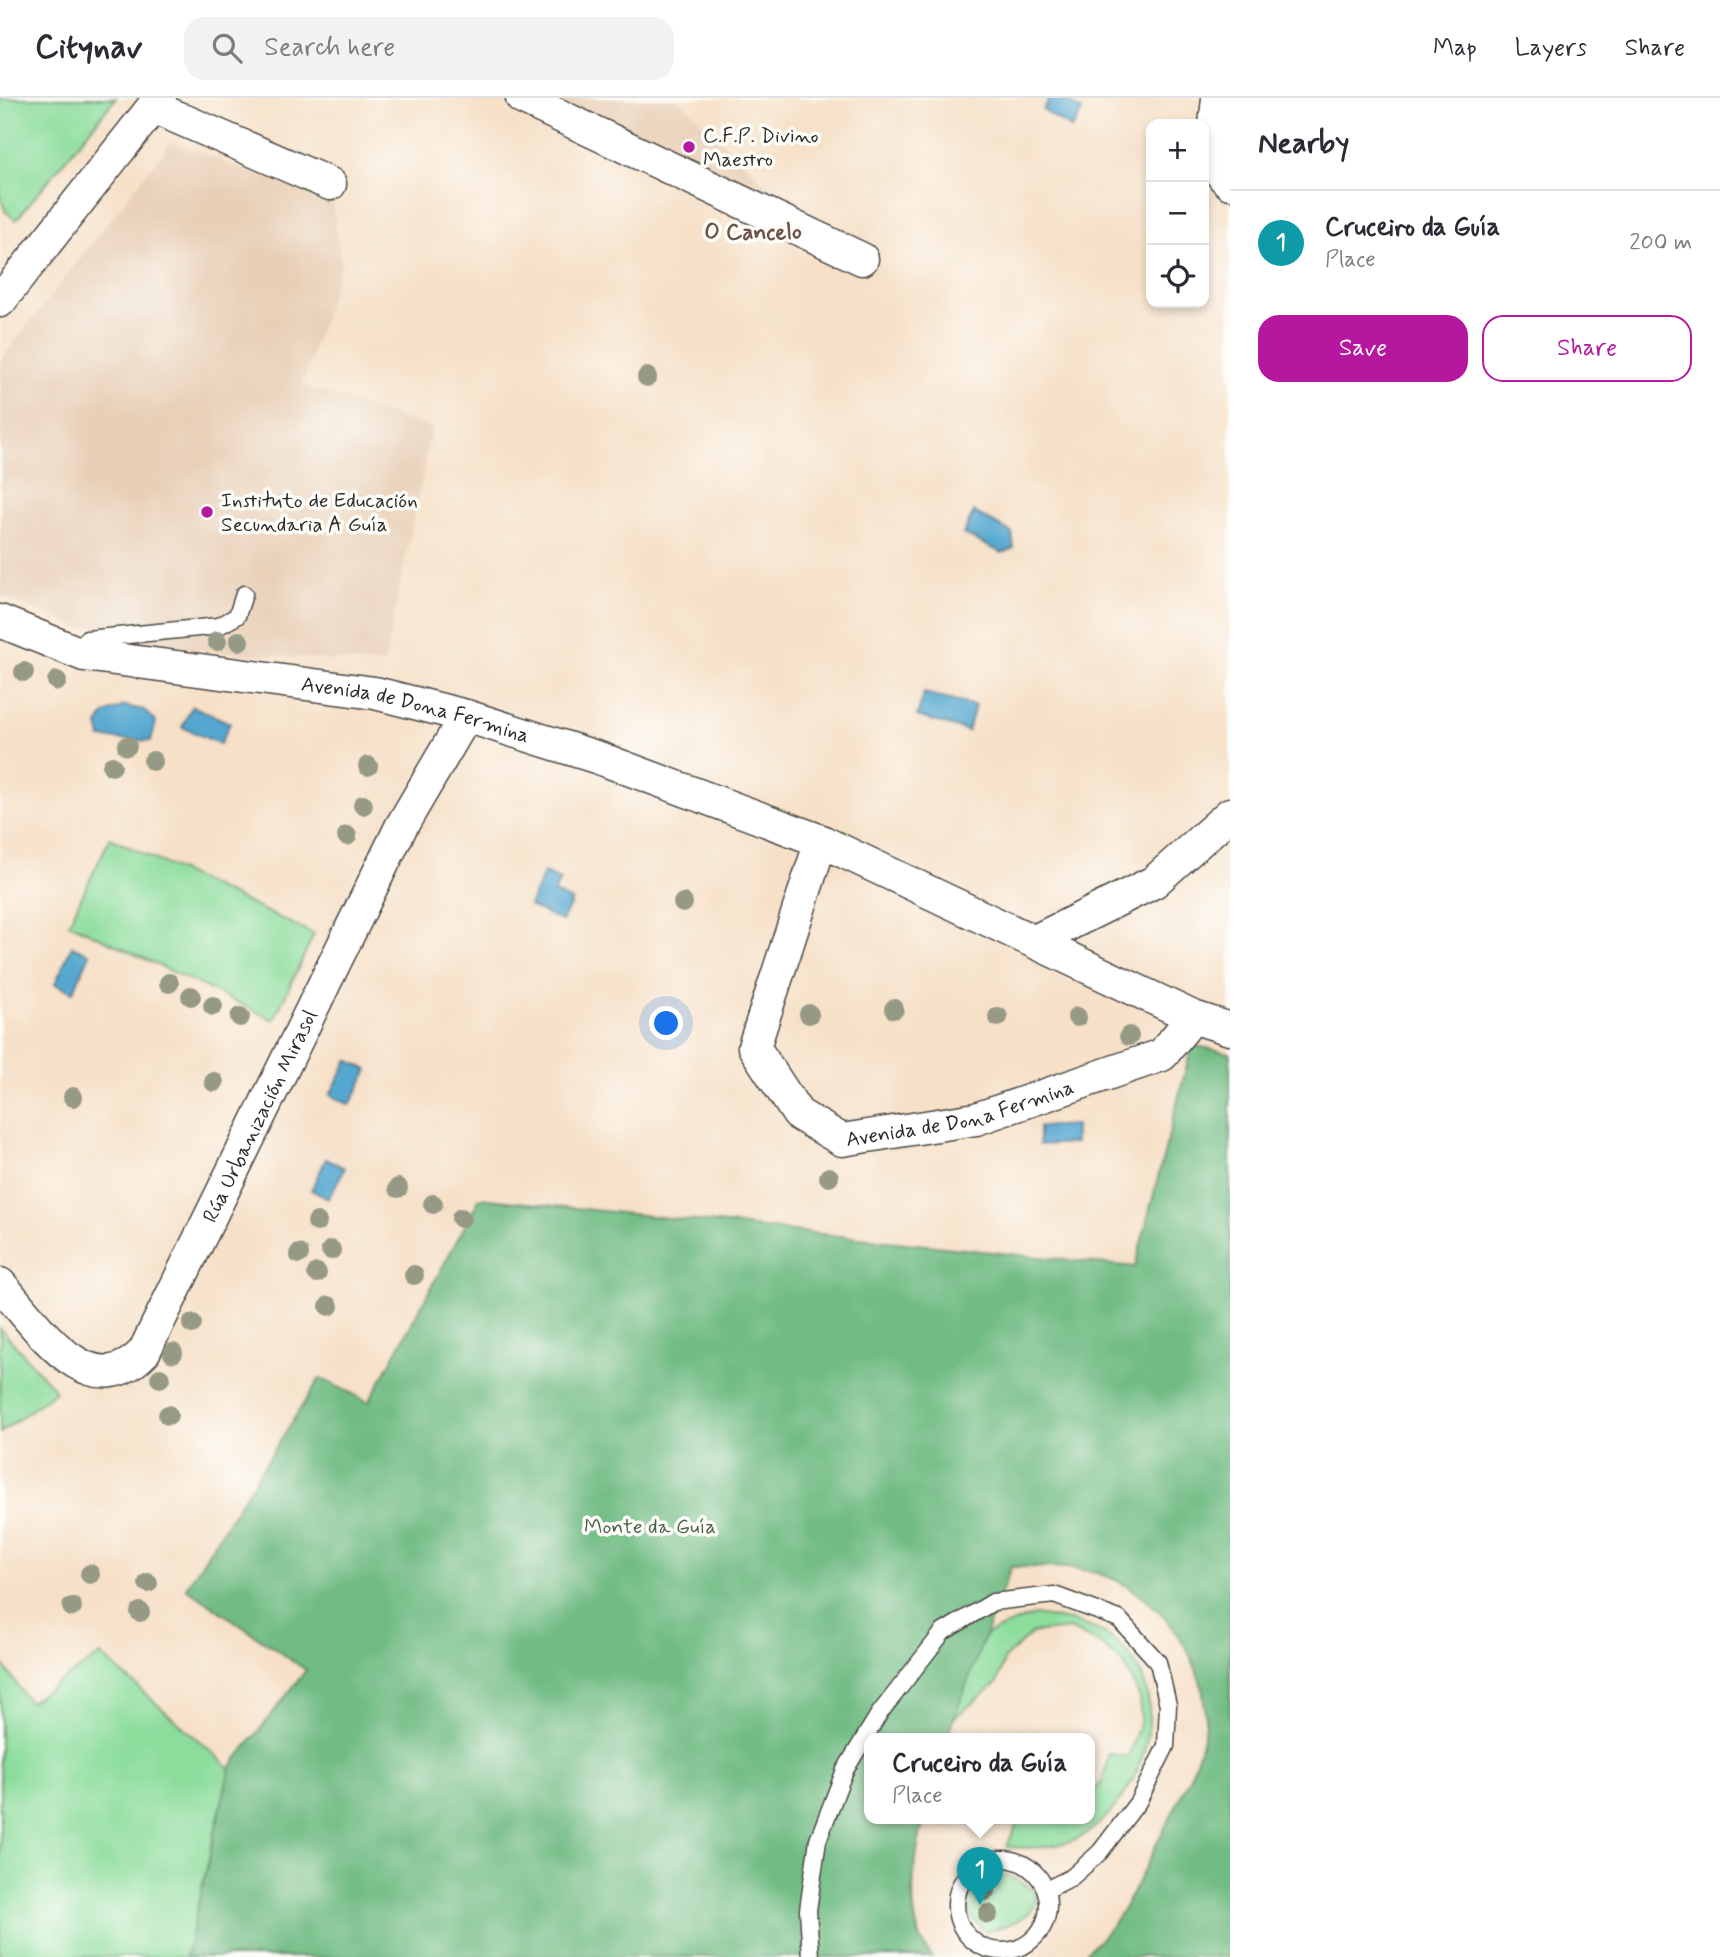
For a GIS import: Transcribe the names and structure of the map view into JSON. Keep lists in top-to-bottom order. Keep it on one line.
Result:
{"streets":{"street":["Avenida de Dona Fermina","Rúa Urbanización Mirasol"]},"crossings":[["Avenida de Dona Fermina","Rúa Urbanización Mirasol"]],"districts":["O Cancelo"],"parks":["Monte da Guía"],"places":["C.F.P. Divino Maestro","Instituto de Educación Secundaria A Guía"],"page":{"header":"Citynav","search":"Search here","nav":["Map","Layers","Share"],"heading":"Nearby","map_buttons":["+","−"],"list":[{"mark":"1","name":"Cruceiro da Guía","note":"Place","value":"200 m"}],"buttons":["Save","Share"],"popup":["Cruceiro da Guía","Place"],"pins":"1"}}
